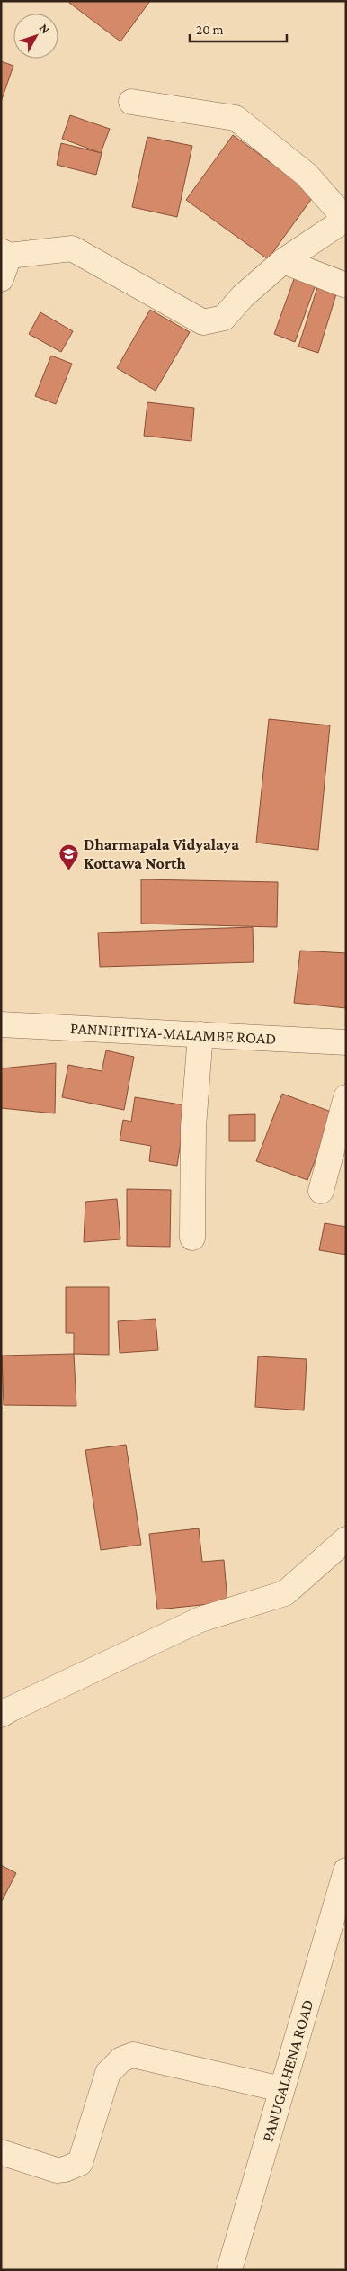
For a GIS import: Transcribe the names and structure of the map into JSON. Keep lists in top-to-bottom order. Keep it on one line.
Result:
{"streets":{"street":["PANNIPITIYA-MALAMBE ROAD","PANUGALHENA ROAD"]},"places":{"school or university":["Dharmapala Vidyalaya Kottawa North"]},"scale_bar":"20 m","north":"top right"}
